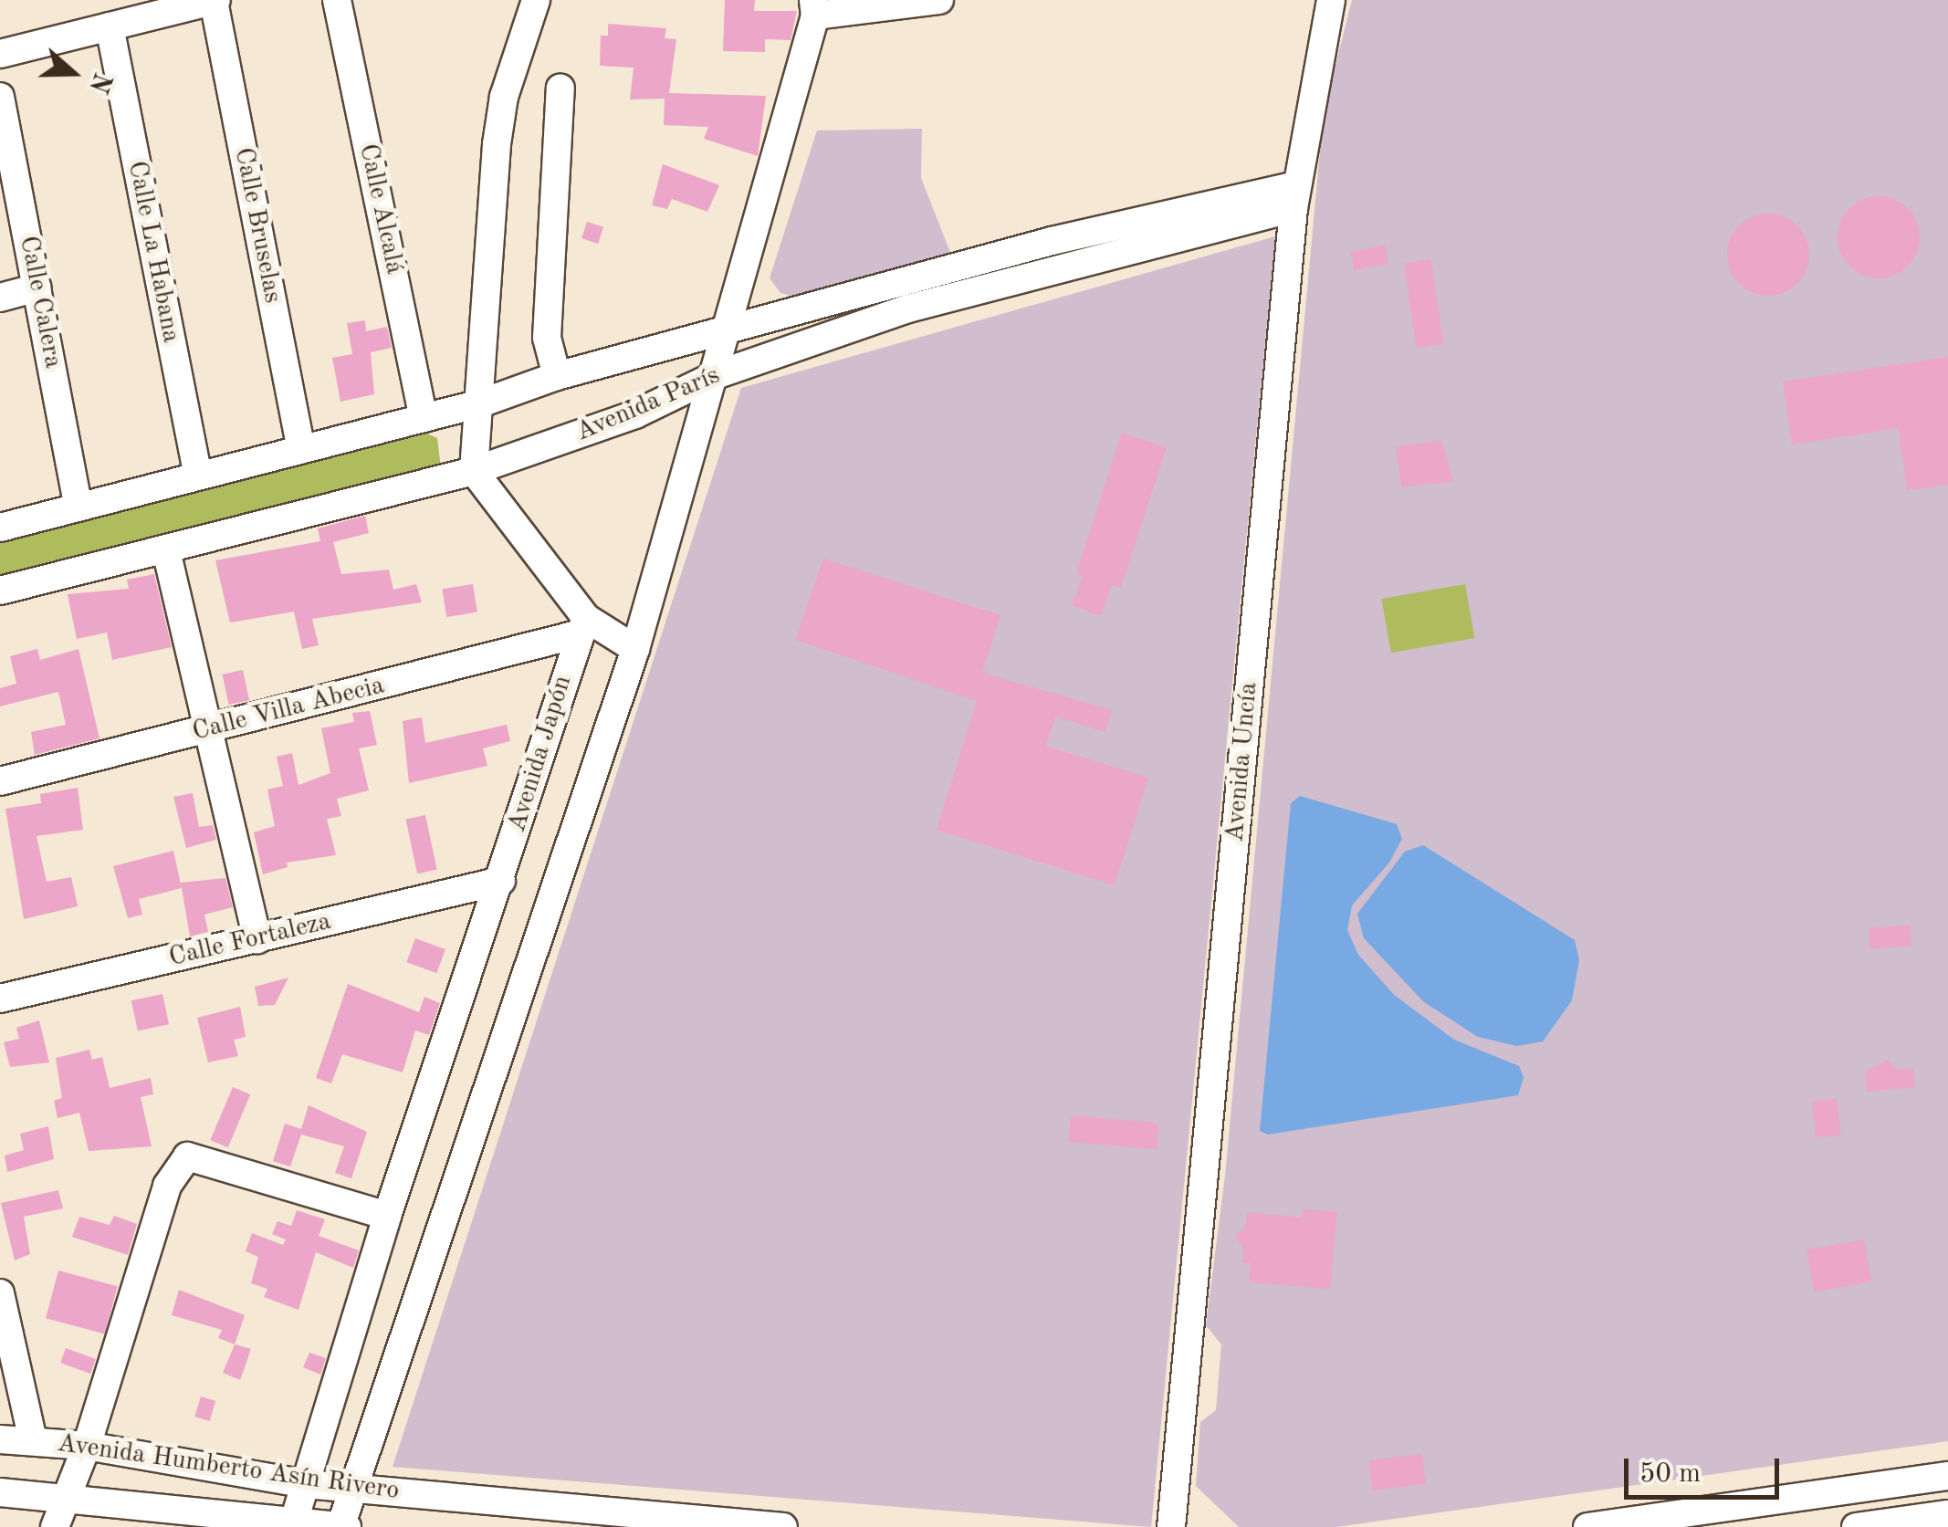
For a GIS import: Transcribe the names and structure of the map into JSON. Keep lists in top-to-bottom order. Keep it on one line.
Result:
{"streets":{"street":["Calle Alcalá","Calle Bruselas","Calle La Habana","Calle Calera","Avenida París","Calle Villa Abecia","Avenida Japón","Avenida Uncía","Calle Fortaleza","Avenida Humberto Asín Rivero"]},"crossings":[["Calle Alcalá","Avenida París"],["Calle Bruselas","Avenida París"],["Calle La Habana","Avenida París"],["Calle Calera","Avenida París"],["Avenida París","Avenida Uncía"],["Calle Villa Abecia","Avenida Japón"],["Avenida Japón","Calle Fortaleza"],["Avenida Japón","Avenida Humberto Asín Rivero"]],"scale_bar":"50 m","north":"right"}
